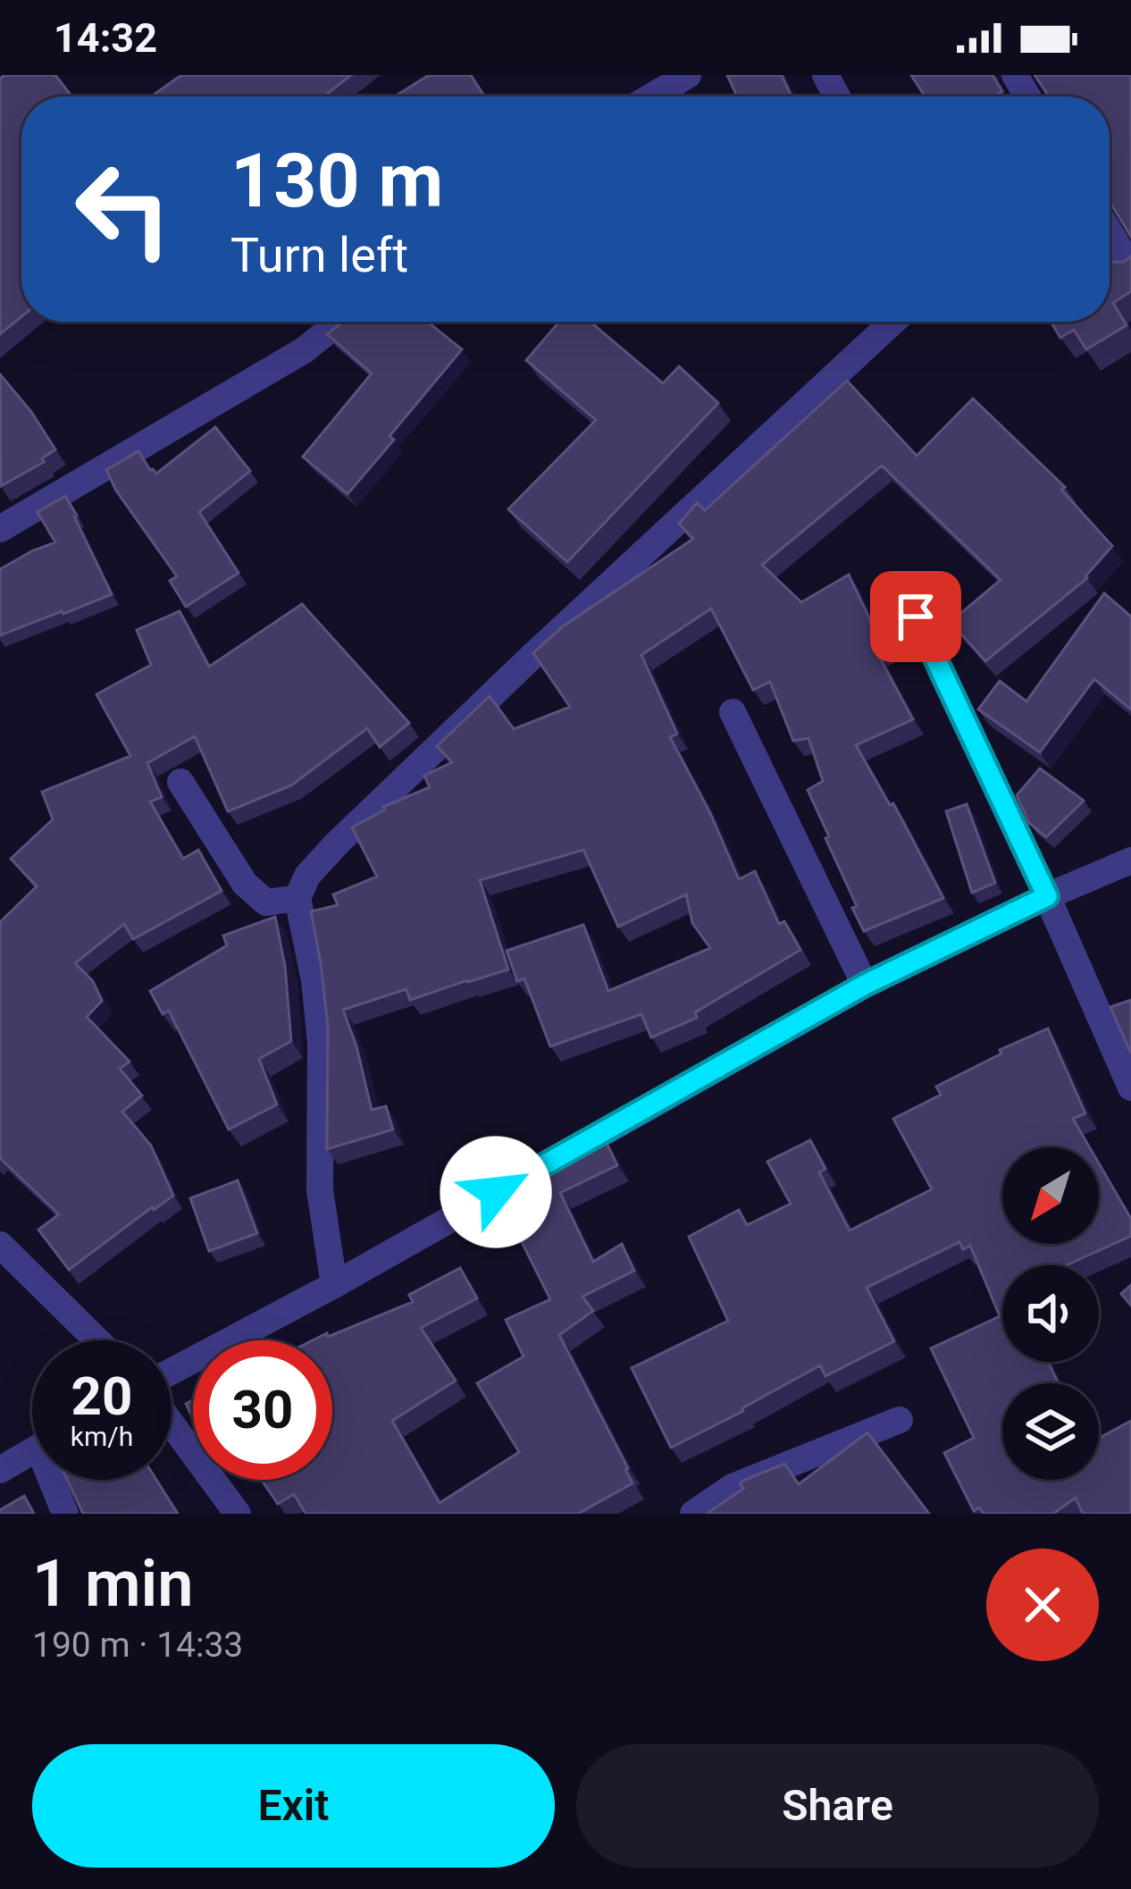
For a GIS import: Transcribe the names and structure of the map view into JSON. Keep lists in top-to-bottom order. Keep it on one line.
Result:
{"north":"bottom left","page":{"status":"14:32","turn":["130 m","Turn left"],"speed":"20 km/h","limit":"30","heading":["1 min","190 m · 14:33"],"buttons":["Exit","Share"]}}
